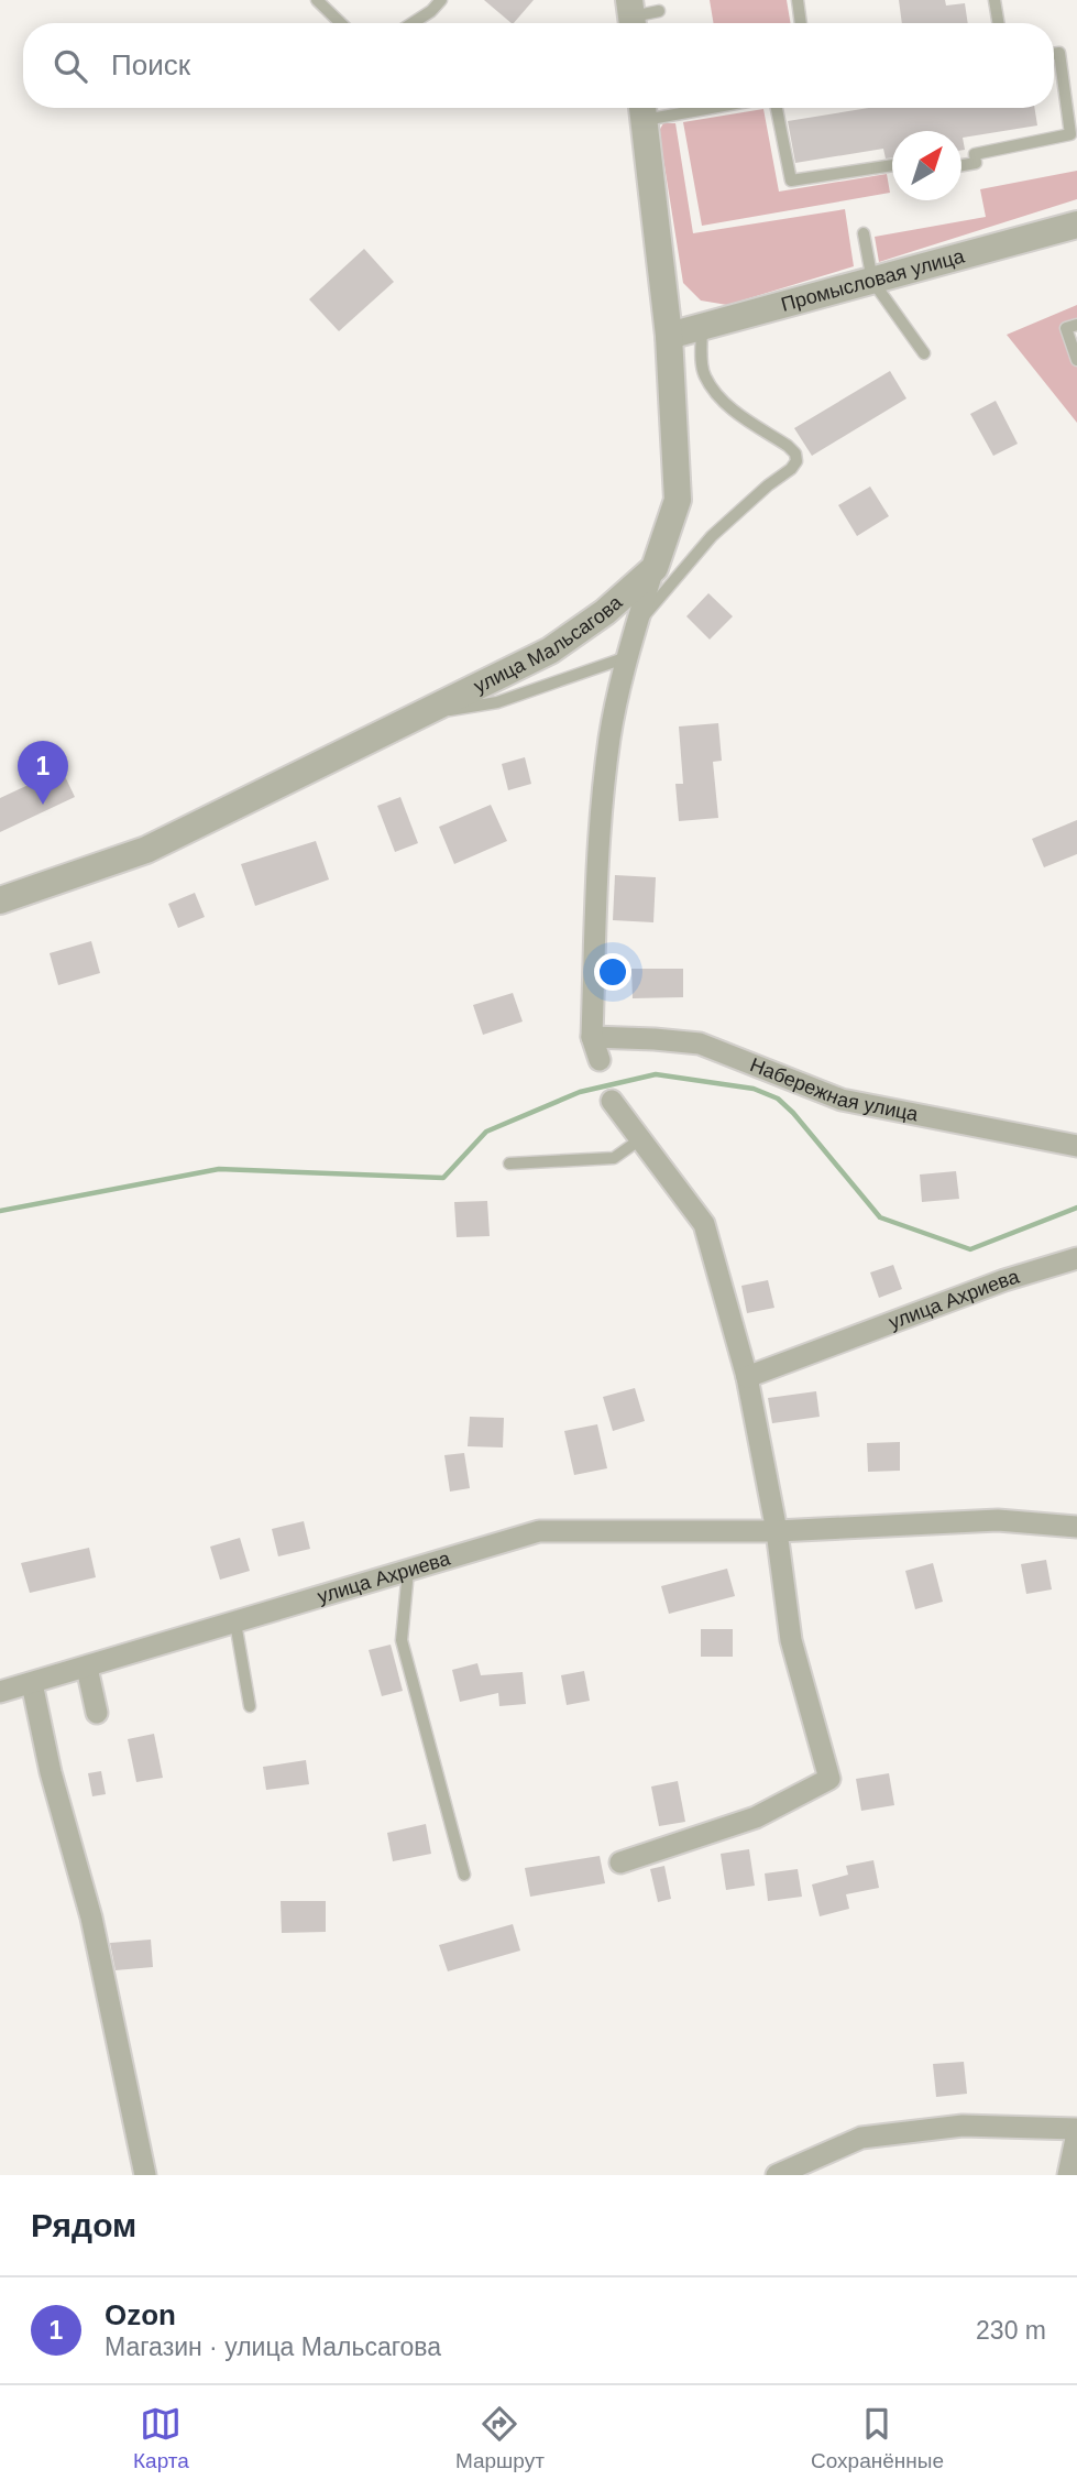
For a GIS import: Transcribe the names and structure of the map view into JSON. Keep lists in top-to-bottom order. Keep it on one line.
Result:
{"streets":{"street":["Промысловая улица","улица Мальсагова","Набережная улица","улица Ахриева"]},"crossings":[["Промысловая улица","улица Мальсагова"]],"north":"top right","page":{"search":"Поиск","pins":"1","heading":"Рядом","list":[{"mark":"1","name":"Ozon","note":"Магазин · улица Мальсагова","value":"230 m"}],"nav":["Карта","Маршрут","Сохранённые"]}}
